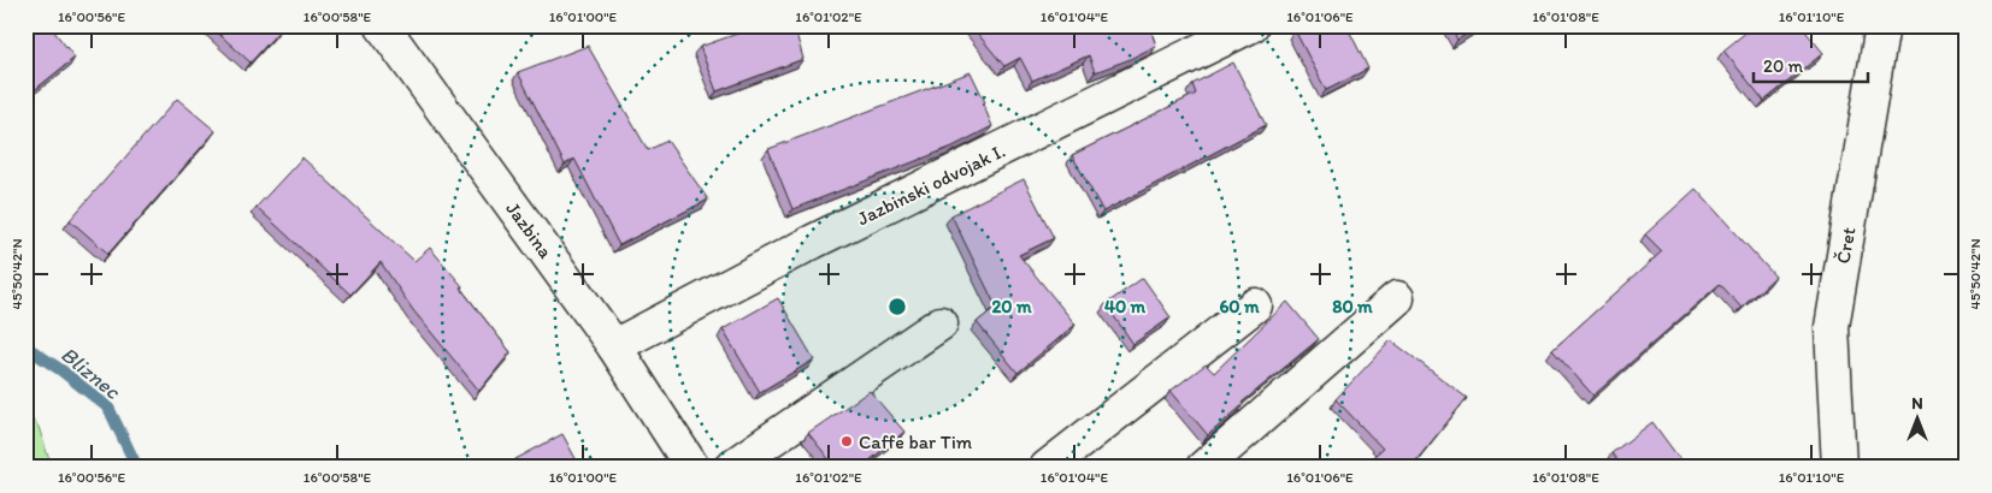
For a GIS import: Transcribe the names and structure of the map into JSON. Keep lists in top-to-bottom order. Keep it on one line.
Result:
{"streets":{"street":["Jazbinski odvojak I.","Jazbina","Čret"]},"crossings":[["Jazbinski odvojak I.","Jazbina"]],"water":["Bliznec"],"places":["Caffe bar Tim"],"scale_bar":"20 m","north":"top","coordinates":["16°00'56\"E","16°00'58\"E","16°01'00\"E","16°01'02\"E","16°01'04\"E","16°01'06\"E","16°01'08\"E","16°01'10\"E","45°50'42\"N"],"rings":["20 m","40 m","60 m","80 m"]}
